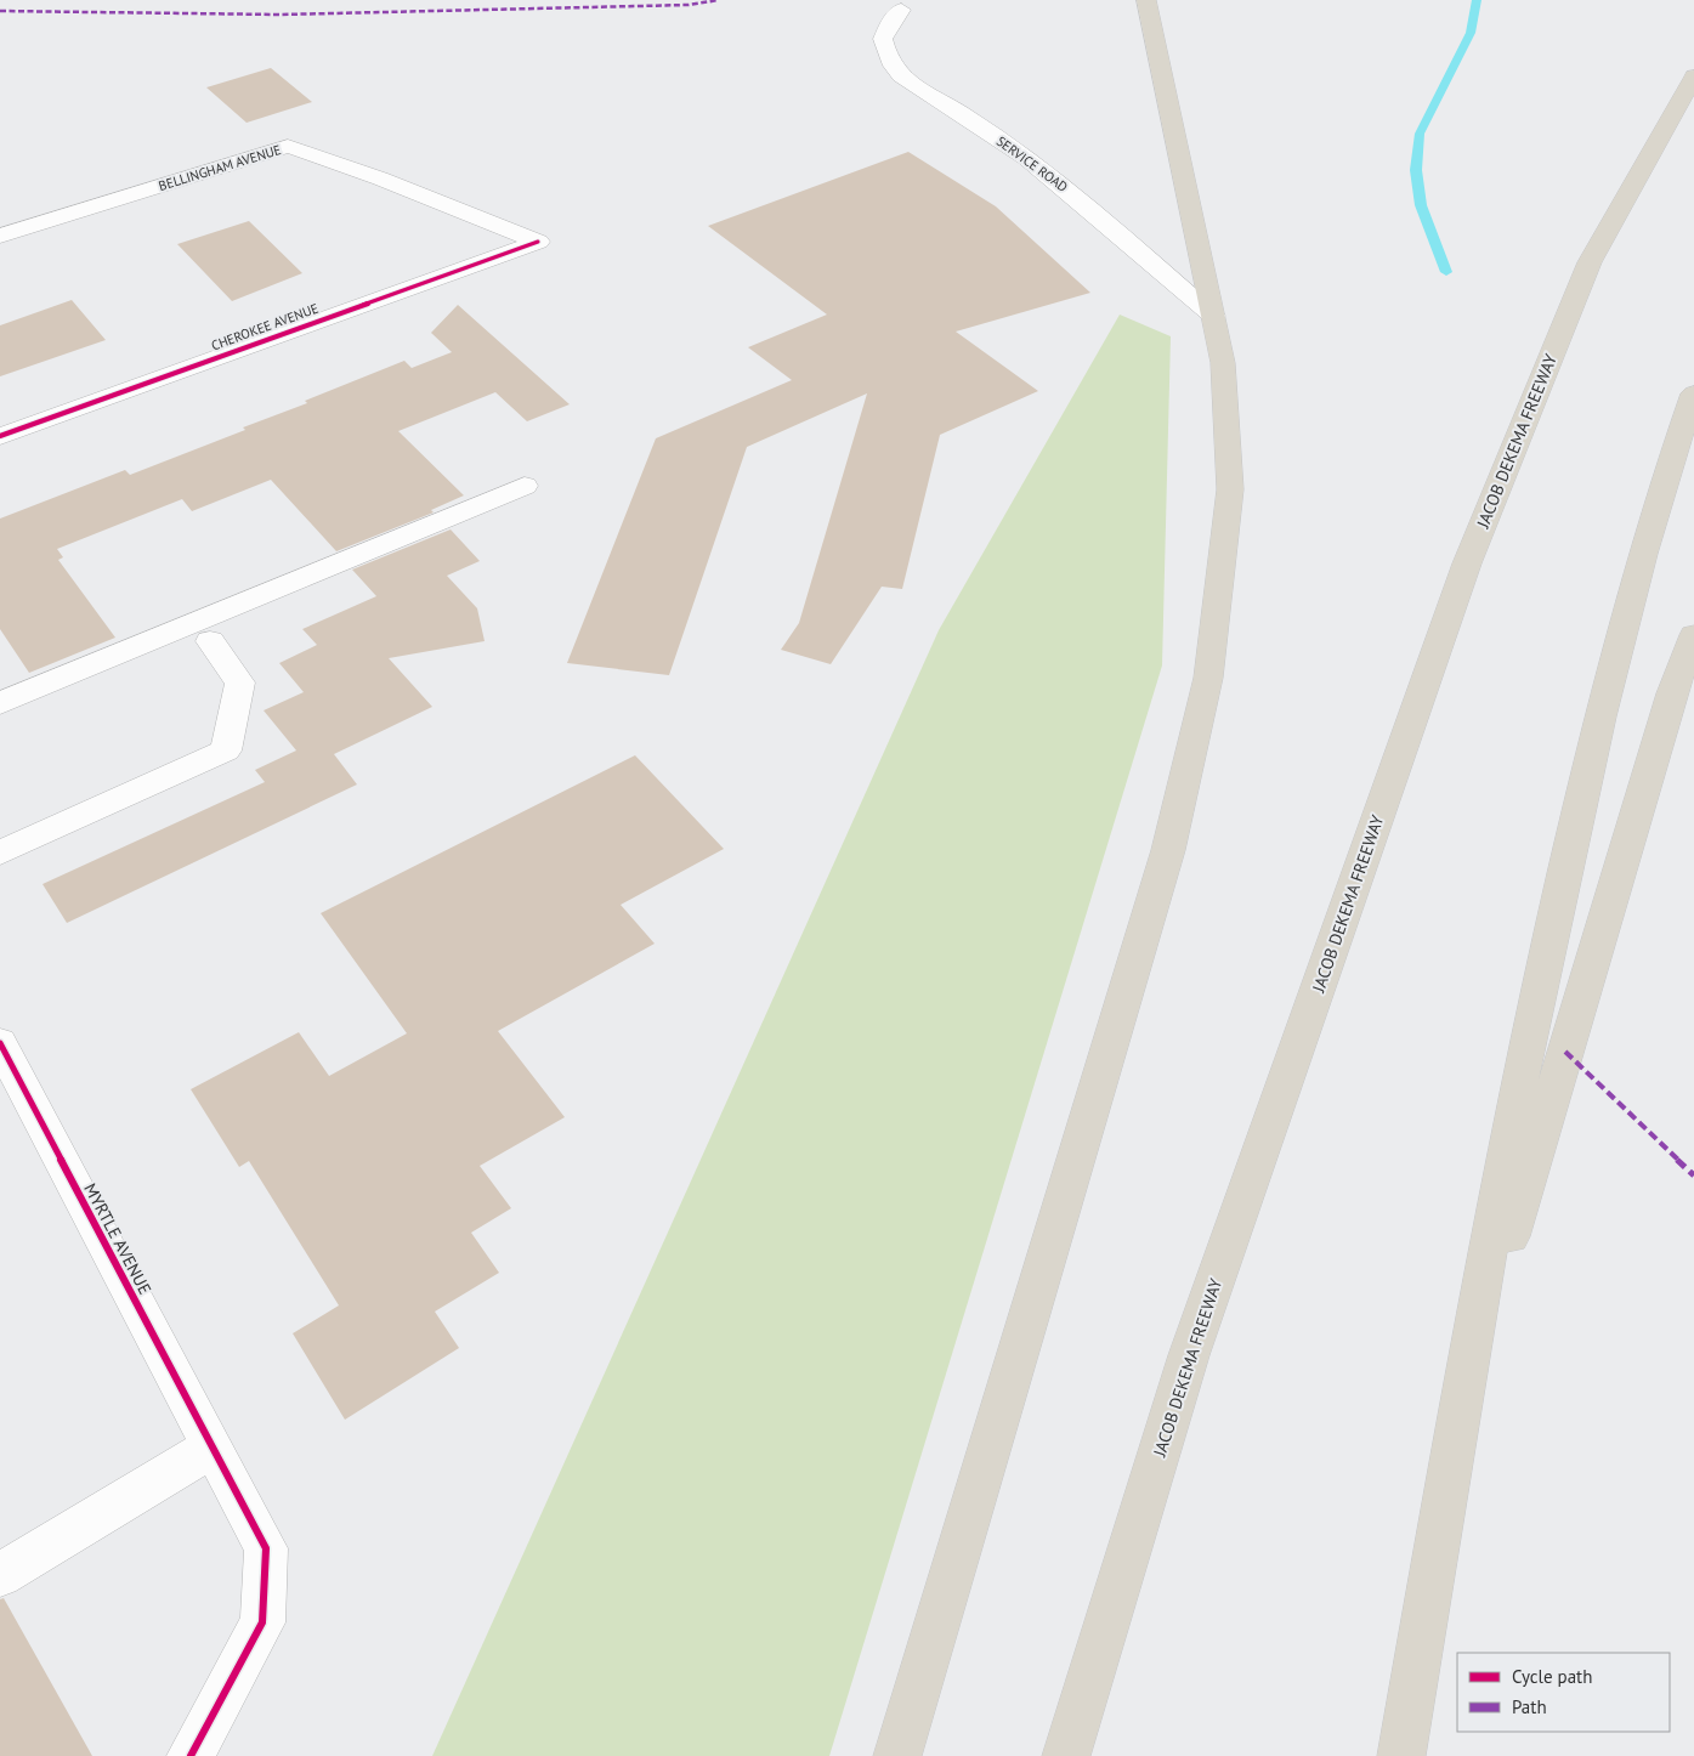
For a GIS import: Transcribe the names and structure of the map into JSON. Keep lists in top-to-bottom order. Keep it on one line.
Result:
{"streets":{"highway":["JACOB DEKEMA FREEWAY"],"street":["SERVICE ROAD","BELLINGHAM AVENUE","CHEROKEE AVENUE","MYRTLE AVENUE"]},"crossings":[["BELLINGHAM AVENUE","CHEROKEE AVENUE"]],"legend":["Cycle path","Path"]}
